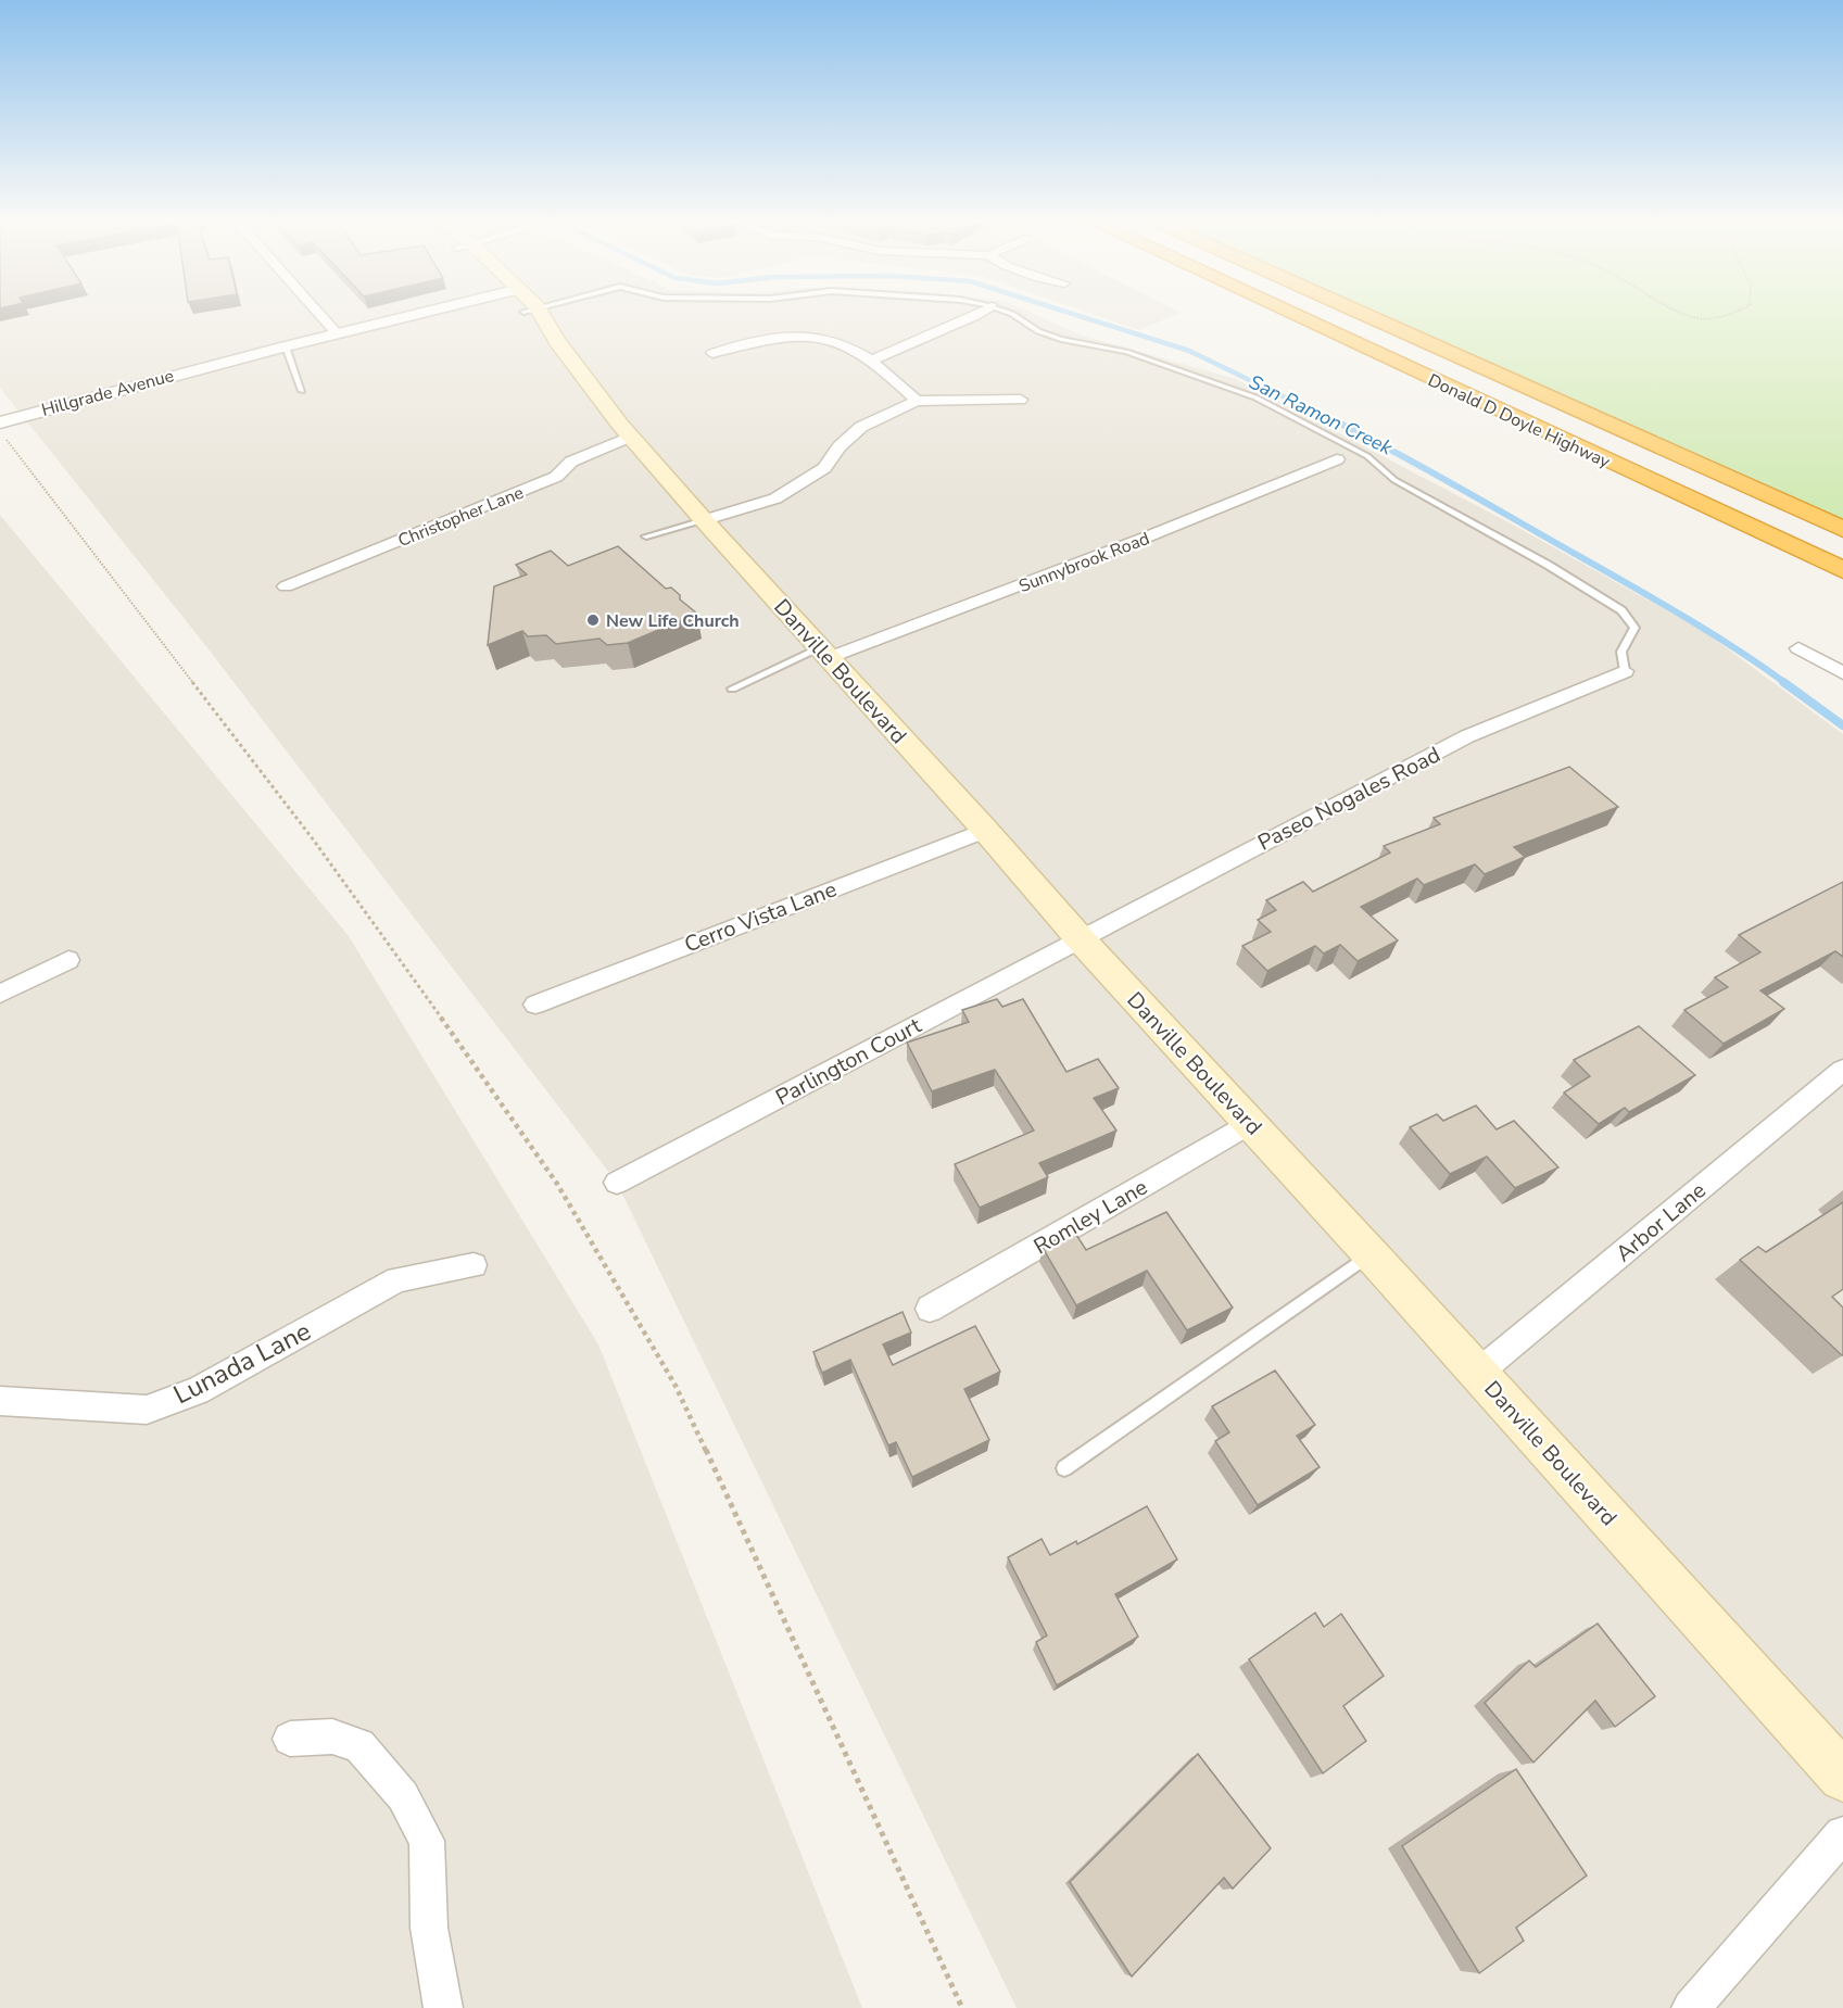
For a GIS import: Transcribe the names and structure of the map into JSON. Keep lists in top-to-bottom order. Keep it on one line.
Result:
{"streets":{"highway":["Donald D Doyle Highway"],"main road":["Danville Boulevard"],"street":["Hillgrade Avenue","Christopher Lane","Sunnybrook Road","Paseo Nogales Road","Cerro Vista Lane","Parlington Court","Romley Lane","Arbor Lane","Lunada Lane"]},"crossings":[["Christopher Lane","Danville Boulevard"],["Sunnybrook Road","Danville Boulevard"],["Danville Boulevard","Paseo Nogales Road"],["Danville Boulevard","Cerro Vista Lane"],["Danville Boulevard","Parlington Court"],["Danville Boulevard","Romley Lane"],["Danville Boulevard","Arbor Lane"],["Paseo Nogales Road","Parlington Court"]],"water":["San Ramon Creek"],"places":["New Life Church"]}
